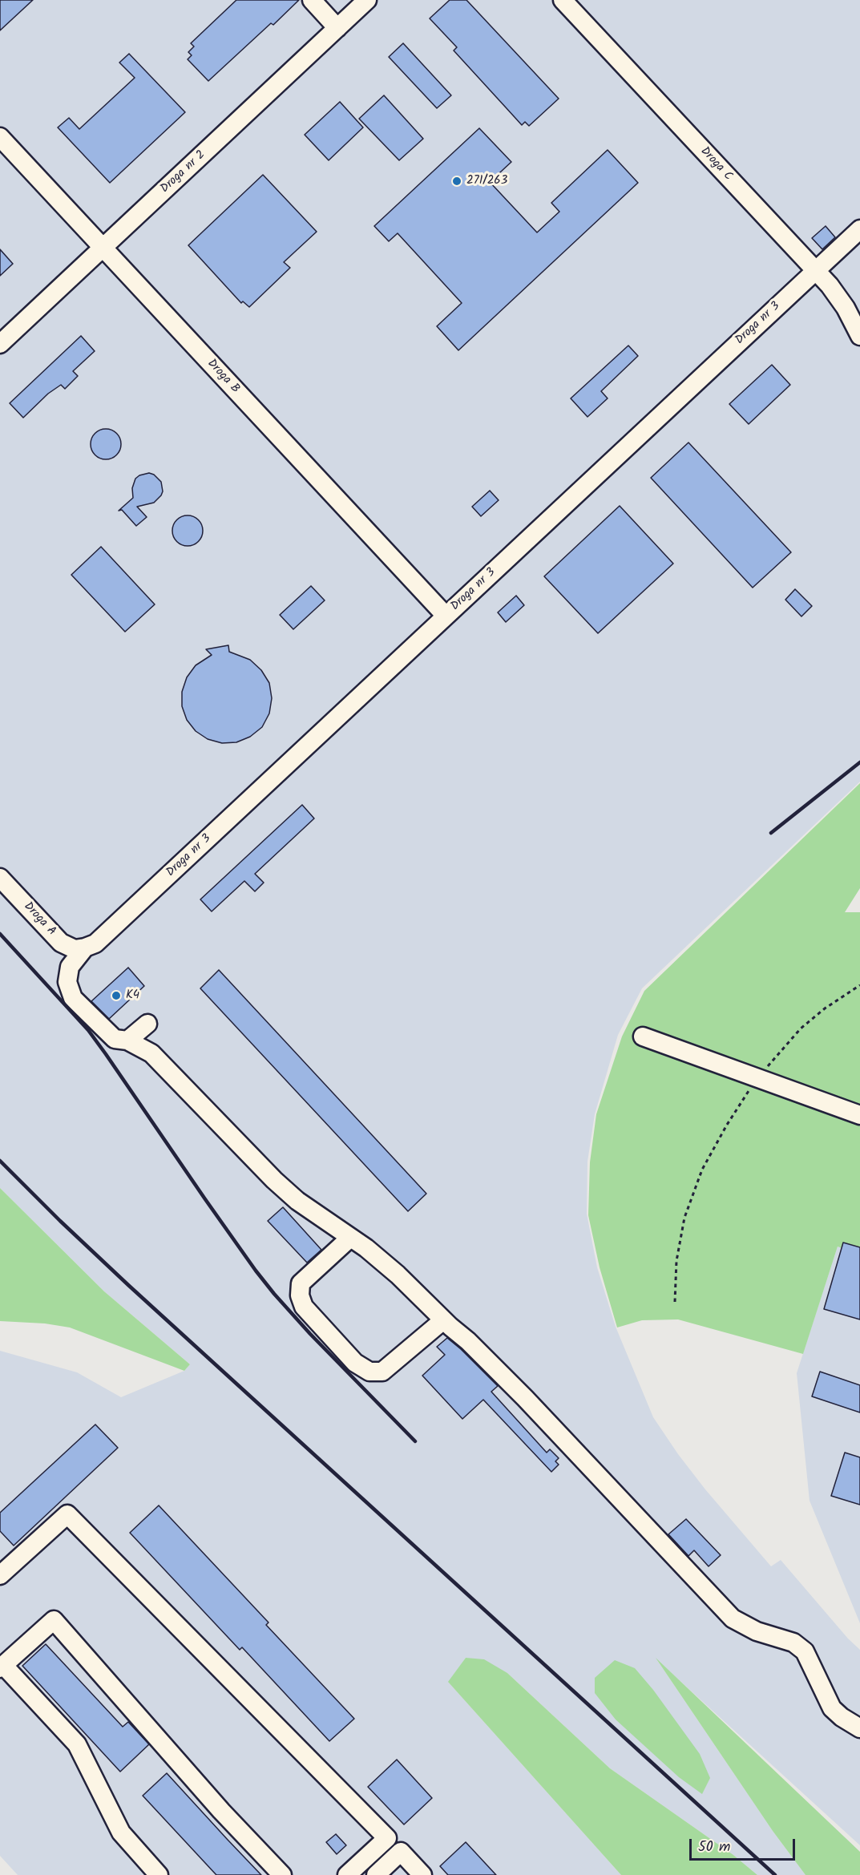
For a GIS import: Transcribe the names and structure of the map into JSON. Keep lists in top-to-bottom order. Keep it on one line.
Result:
{"streets":{"street":["Droga C","Droga nr 2","Droga nr 3","Droga B","Droga A"]},"crossings":[["Droga C","Droga nr 3"],["Droga nr 2","Droga B"],["Droga nr 3","Droga B"],["Droga nr 3","Droga A"]],"places":["271/263","K4"],"scale_bar":"50 m"}
